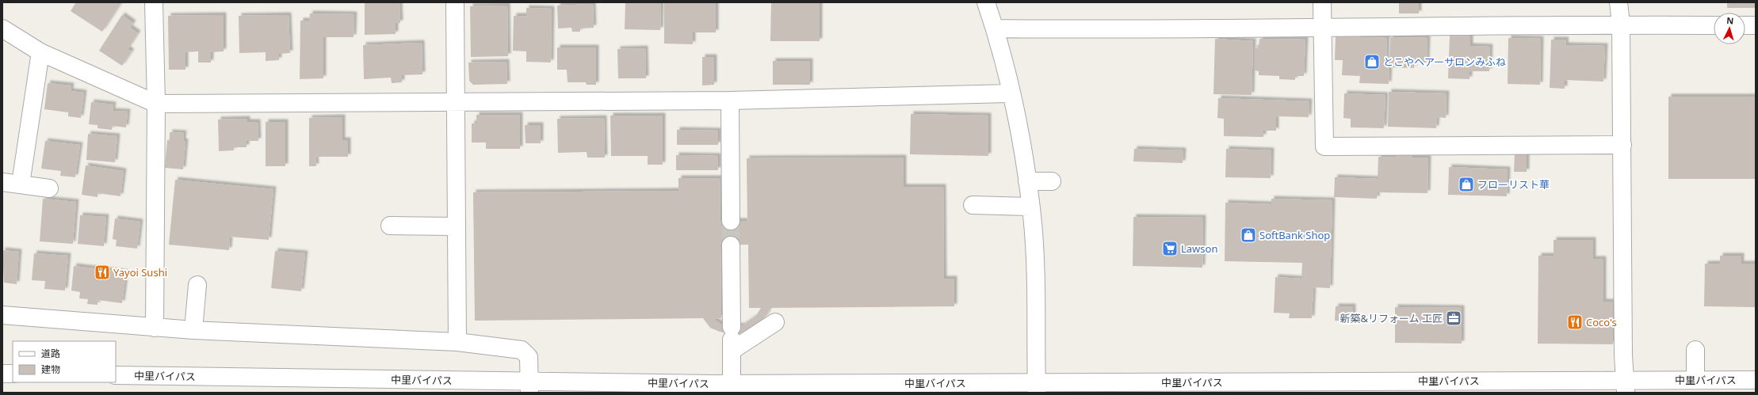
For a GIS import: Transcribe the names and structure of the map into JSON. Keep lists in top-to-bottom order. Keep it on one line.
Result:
{"streets":{"street":["中里バイパス"]},"places":{"shop":["とこやヘアーサロンみふね","フローリスト華","SoftBank Shop"],"supermarket":["Lawson"],"restaurant":["Yayoi Sushi","Coco's"],"office":["新築&リフォーム 工匠"]},"legend":["道路","建物"],"north":"top"}
